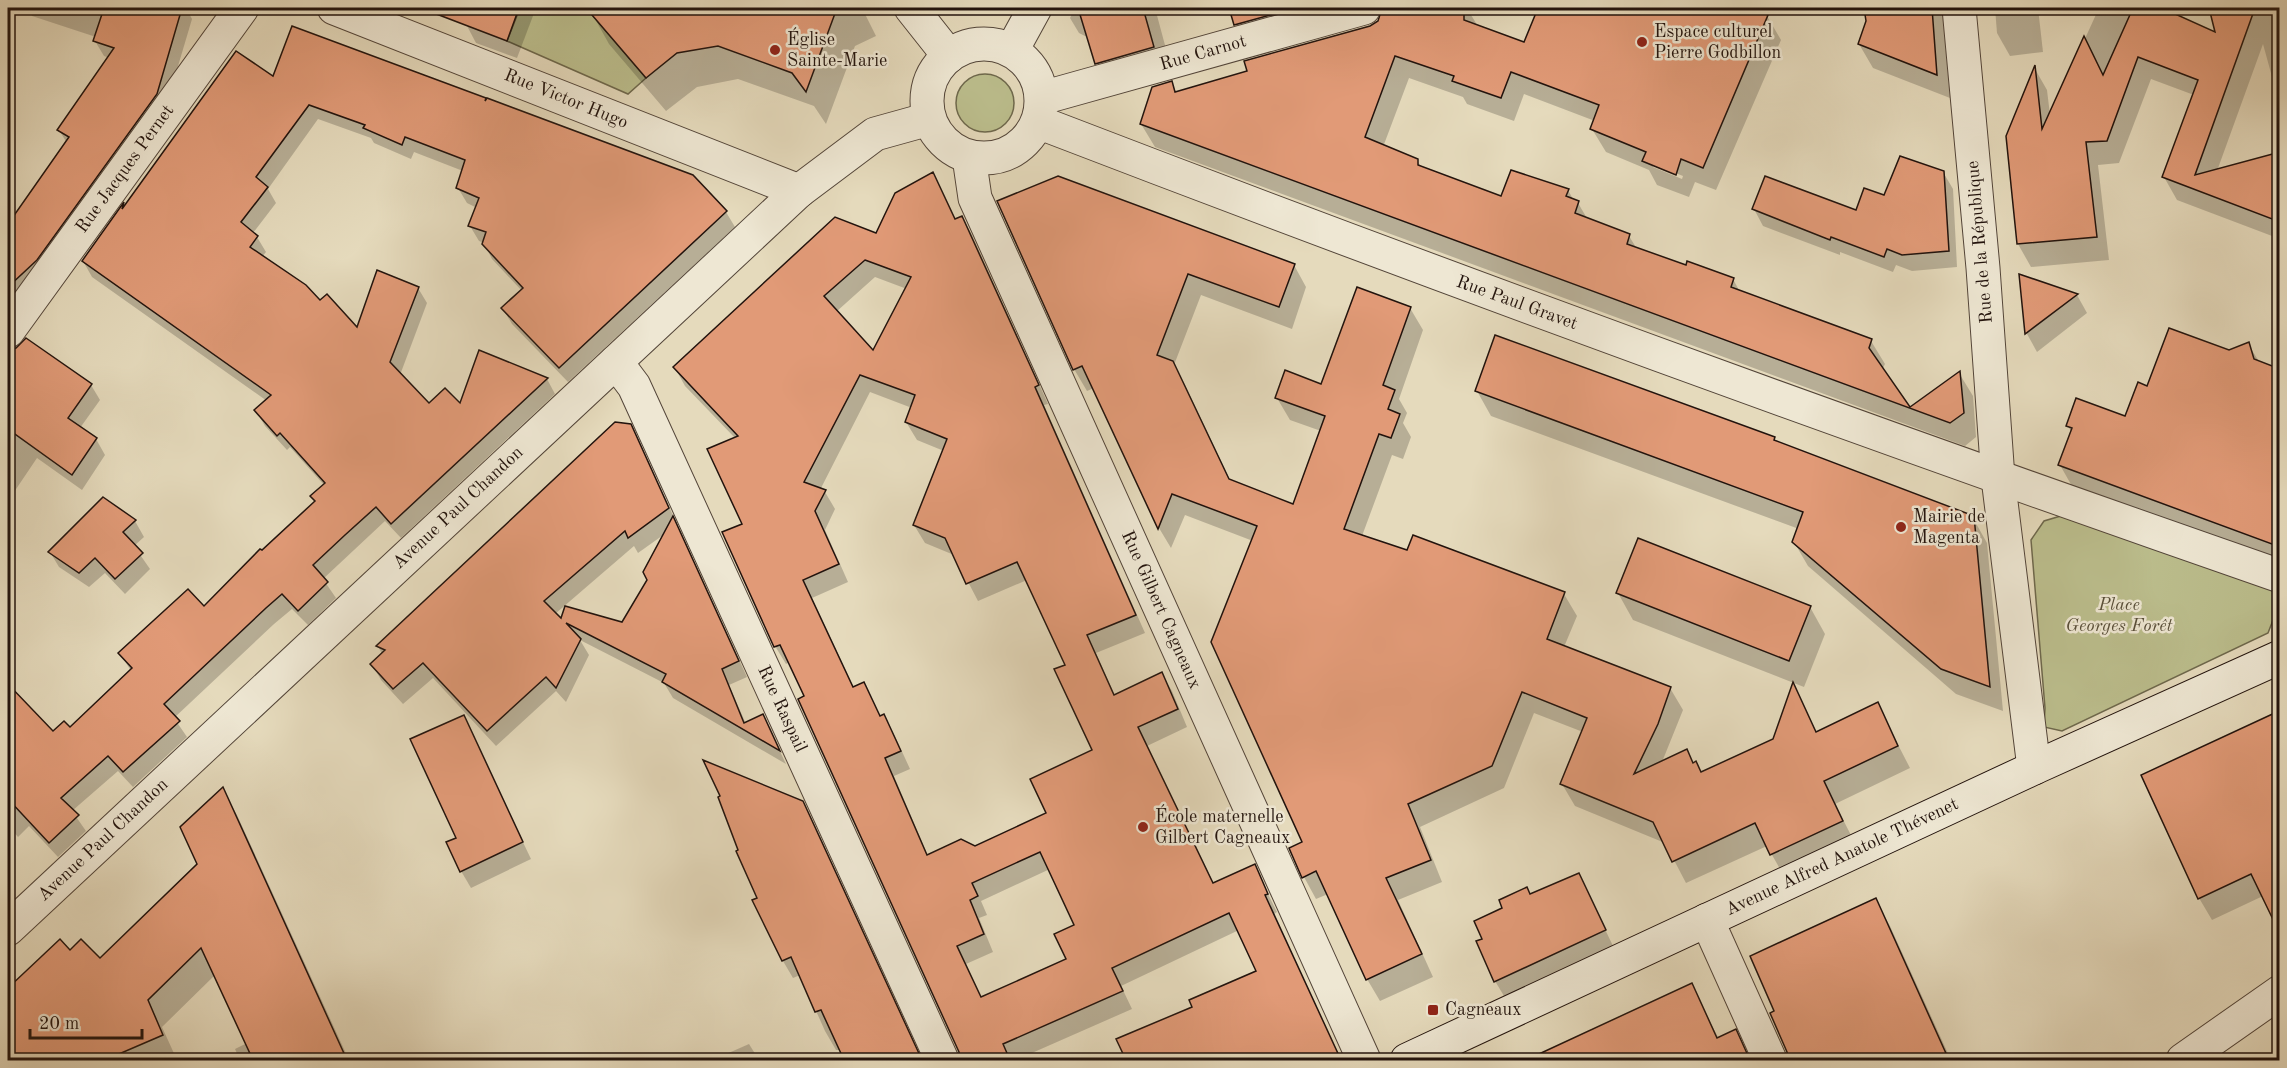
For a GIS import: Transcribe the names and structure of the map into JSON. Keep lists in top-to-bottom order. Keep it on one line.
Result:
{"streets":{"street":["Rue Carnot","Rue Victor Hugo","Rue Jacques Pernet","Rue de la République","Rue Paul Gravet","Avenue Paul Chandon","Rue Gilbert Cagneaux","Rue Raspail","Avenue Alfred Anatole Thévenet"]},"crossings":[["Rue Carnot","Rue Paul Gravet"],["Rue Carnot","Avenue Paul Chandon"],["Rue Carnot","Rue Gilbert Cagneaux"],["Rue Victor Hugo","Avenue Paul Chandon"],["Rue de la République","Rue Paul Gravet"],["Rue de la République","Avenue Alfred Anatole Thévenet"],["Rue Paul Gravet","Avenue Paul Chandon"],["Rue Paul Gravet","Rue Gilbert Cagneaux"],["Avenue Paul Chandon","Rue Gilbert Cagneaux"],["Avenue Paul Chandon","Rue Raspail"]],"parks":["Place Georges Forêt"],"places":{"other":["Espace culturel Pierre Godbillon","Église Sainte-Marie","Mairie de Magenta","École maternelle Gilbert Cagneaux"],"transit":["Cagneaux"]},"scale_bar":"20 m"}
